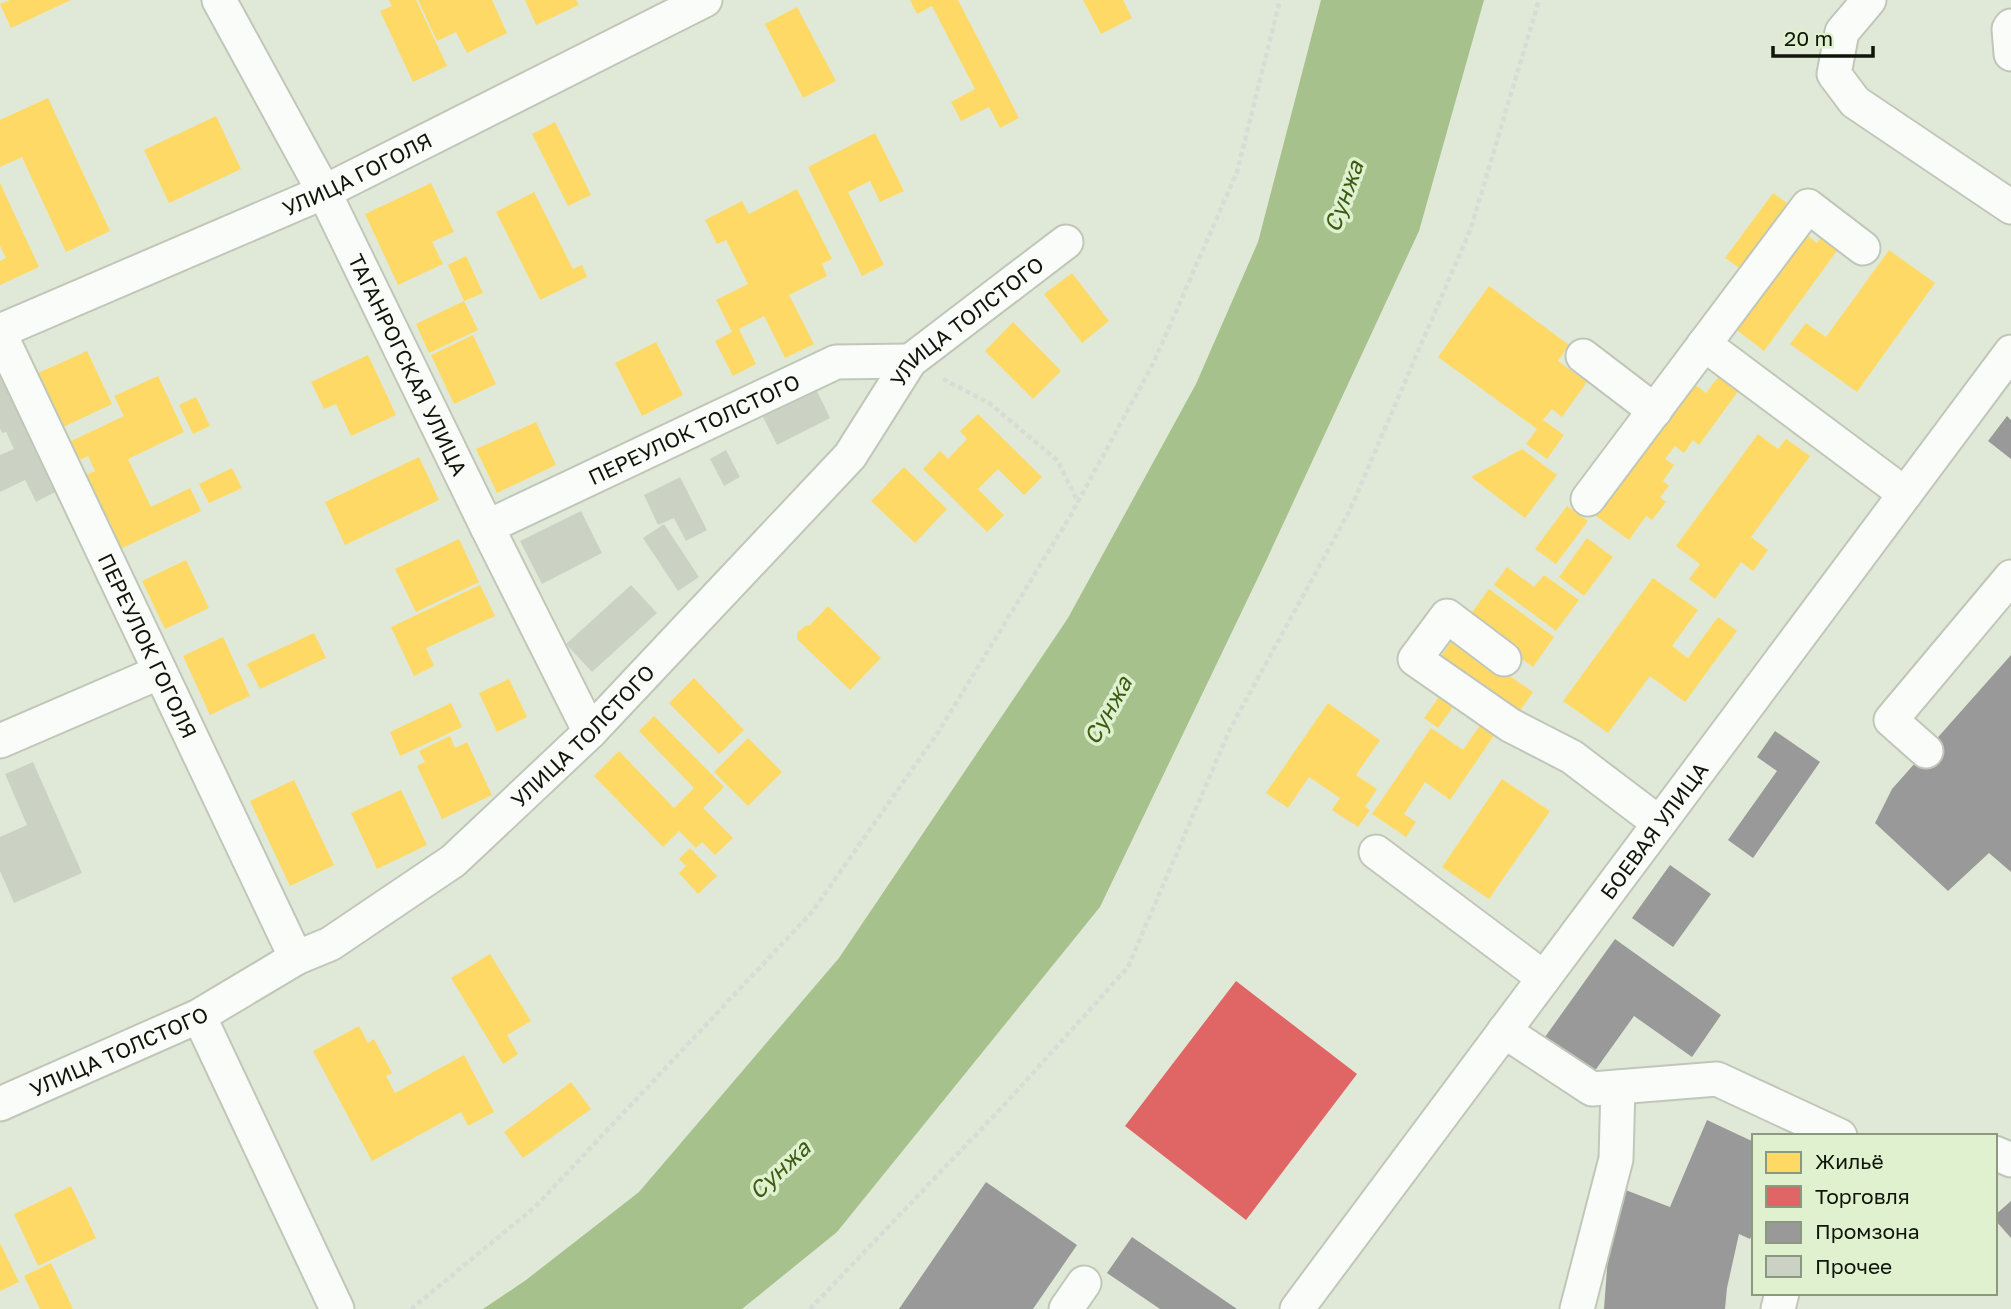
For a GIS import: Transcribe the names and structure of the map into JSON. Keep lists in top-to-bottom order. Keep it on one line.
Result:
{"streets":{"street":["УЛИЦА ГОГОЛЯ","УЛИЦА ТОЛСТОГО","ТАГАНРОГСКАЯ УЛИЦА","ПЕРЕУЛОК ТОЛСТОГО","ПЕРЕУЛОК ГОГОЛЯ","БОЕВАЯ УЛИЦА"]},"crossings":[["УЛИЦА ГОГОЛЯ","ТАГАНРОГСКАЯ УЛИЦА"],["УЛИЦА ГОГОЛЯ","ПЕРЕУЛОК ГОГОЛЯ"],["УЛИЦА ТОЛСТОГО","ТАГАНРОГСКАЯ УЛИЦА"],["УЛИЦА ТОЛСТОГО","ПЕРЕУЛОК ТОЛСТОГО"],["УЛИЦА ТОЛСТОГО","ПЕРЕУЛОК ГОГОЛЯ"],["ТАГАНРОГСКАЯ УЛИЦА","ПЕРЕУЛОК ТОЛСТОГО"]],"water":["Сунжа"],"legend":["Жильё","Торговля","Промзона","Прочее"],"scale_bar":"20 m"}
